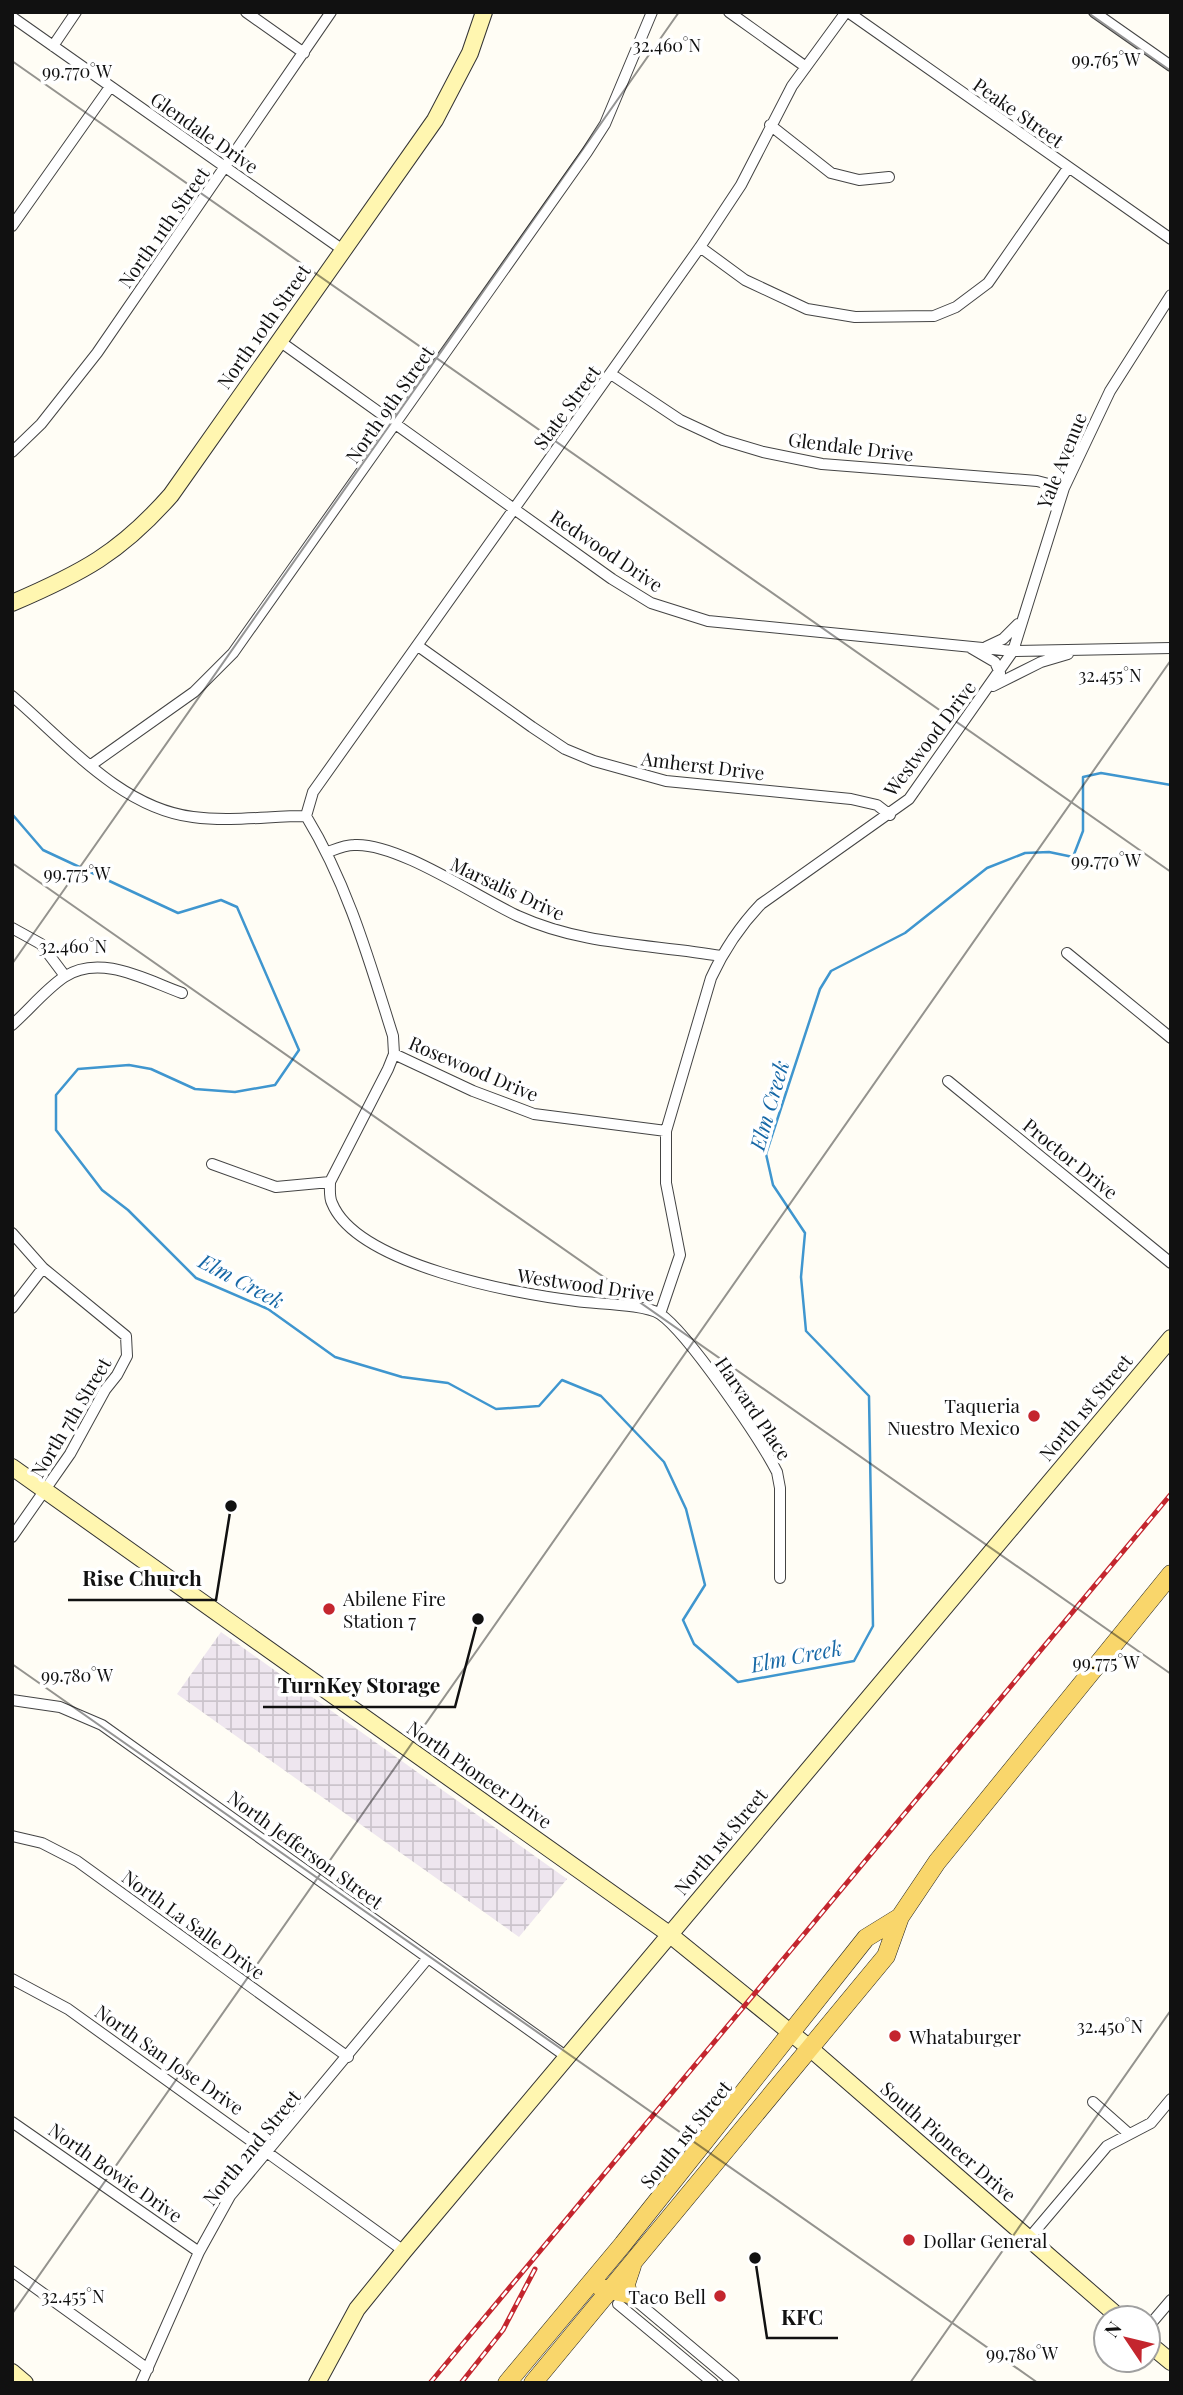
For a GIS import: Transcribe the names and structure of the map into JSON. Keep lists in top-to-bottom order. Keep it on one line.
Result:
{"streets":{"main road":["North 10th Street","North 1st Street","North Pioneer Drive","South 1st Street","South Pioneer Drive"],"street":["Peake Street","Glendale Drive","North 11th Street","North 9th Street","State Street","Yale Avenue","Redwood Drive","Westwood Drive","Amherst Drive","Marsalis Drive","Rosewood Drive","Proctor Drive","Harvard Place","North 7th Street","North Jefferson Street","North La Salle Drive","North San Jose Drive","North 2nd Street","North Bowie Drive"]},"crossings":[["Peake Street","State Street"],["Glendale Drive","North 11th Street"],["Glendale Drive","North 10th Street"],["Glendale Drive","State Street"],["Glendale Drive","Yale Avenue"],["North 10th Street","Redwood Drive"],["North 9th Street","Redwood Drive"],["State Street","Redwood Drive"],["State Street","Amherst Drive"],["Yale Avenue","Redwood Drive"],["Yale Avenue","Westwood Drive"],["Redwood Drive","Westwood Drive"],["Westwood Drive","Amherst Drive"],["Westwood Drive","Marsalis Drive"],["Westwood Drive","Rosewood Drive"],["Westwood Drive","Harvard Place"],["North 1st Street","North Pioneer Drive"],["North 1st Street","North Jefferson Street"],["North 1st Street","North San Jose Drive"],["North 7th Street","North Pioneer Drive"],["North Pioneer Drive","South Pioneer Drive"],["North Jefferson Street","North 2nd Street"],["North La Salle Drive","North 2nd Street"],["North San Jose Drive","North 2nd Street"],["South 1st Street","South Pioneer Drive"],["North 2nd Street","North Bowie Drive"]],"water":["Elm Creek"],"places":["Taqueria Nuestro Mexico","Rise Church","Abilene Fire Station 7","TurnKey Storage","Whataburger","Dollar General","KFC","Taco Bell"],"north":"top left","coordinates":["32.460°N","99.765°W","99.770°W","32.455°N","99.775°W","99.780°W","32.450°N"]}
